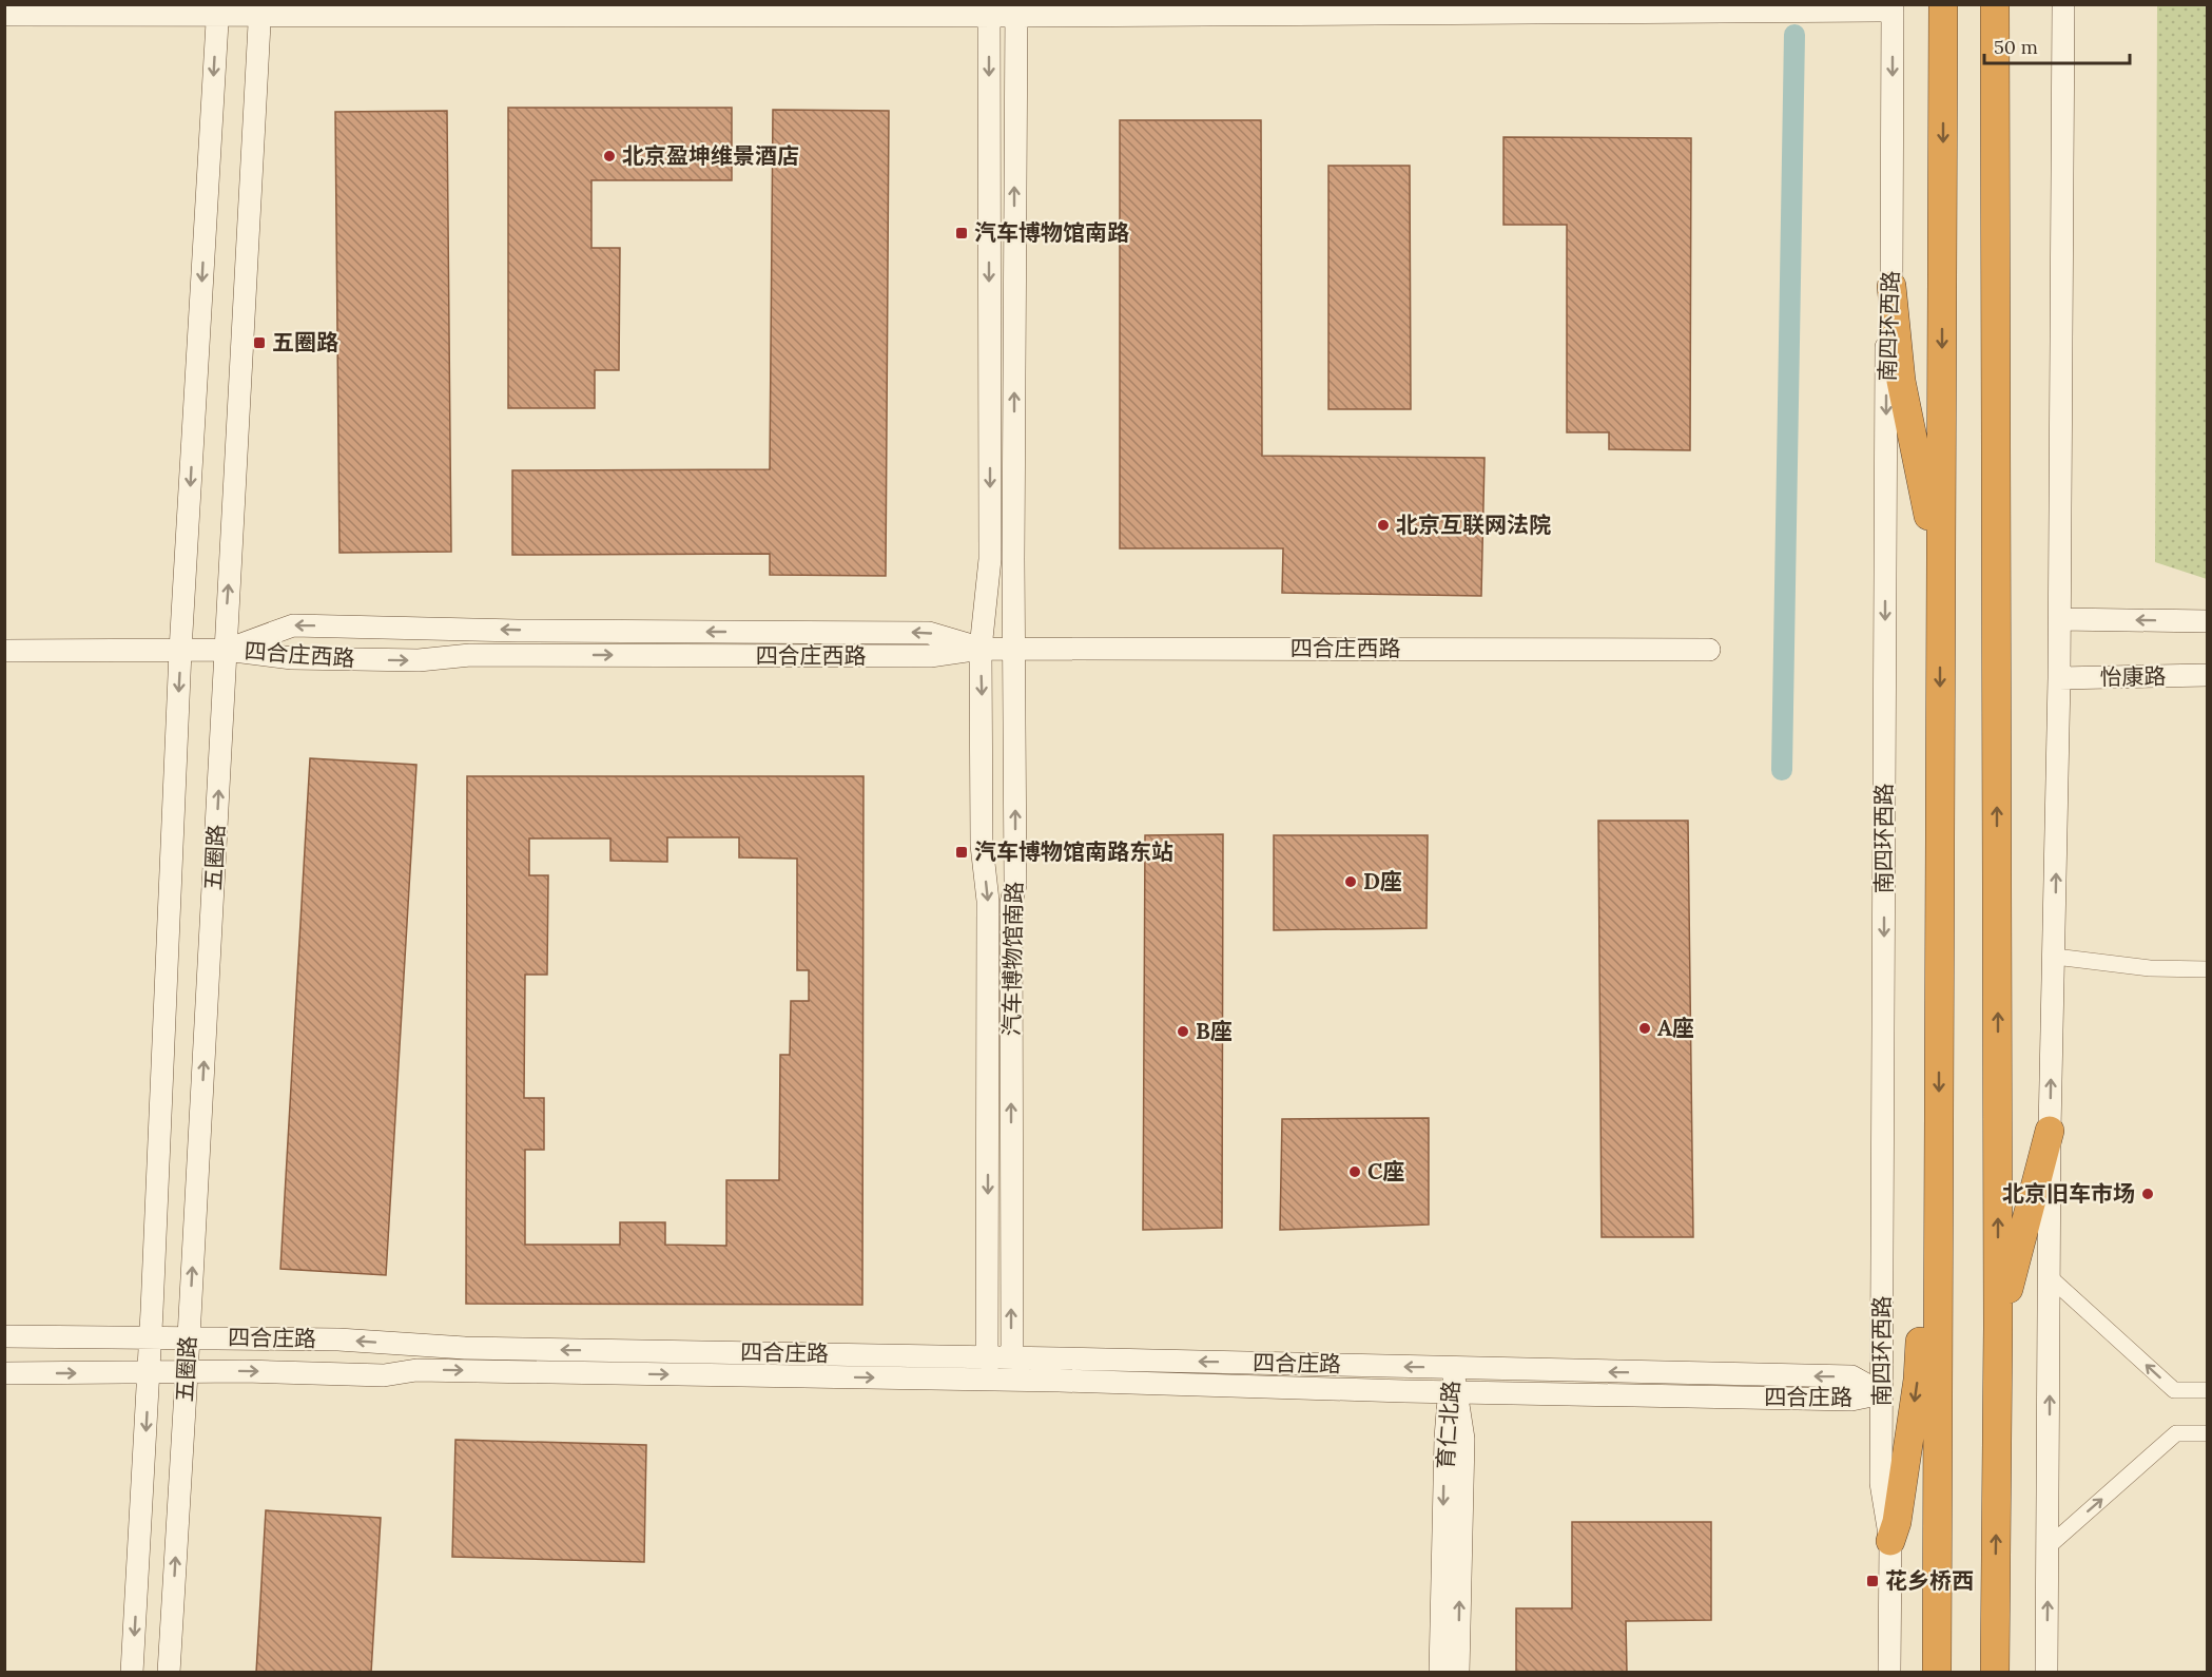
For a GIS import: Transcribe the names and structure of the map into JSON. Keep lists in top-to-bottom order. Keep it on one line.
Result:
{"streets":{"street":["南四环西路","四合庄西路","怡康路","五圈路","汽车博物馆南路","四合庄路","育仁北路"]},"crossings":[["南四环西路","四合庄路"],["四合庄西路","五圈路"],["四合庄西路","汽车博物馆南路"],["五圈路","四合庄路"],["汽车博物馆南路","四合庄路"],["四合庄路","育仁北路"]],"places":{"other":["北京盈坤维景酒店","北京互联网法院","D座","A座","B座","C座","北京旧车市场"],"transit":["汽车博物馆南路","五圈路","汽车博物馆南路东站","花乡桥西"]},"scale_bar":"50 m"}
